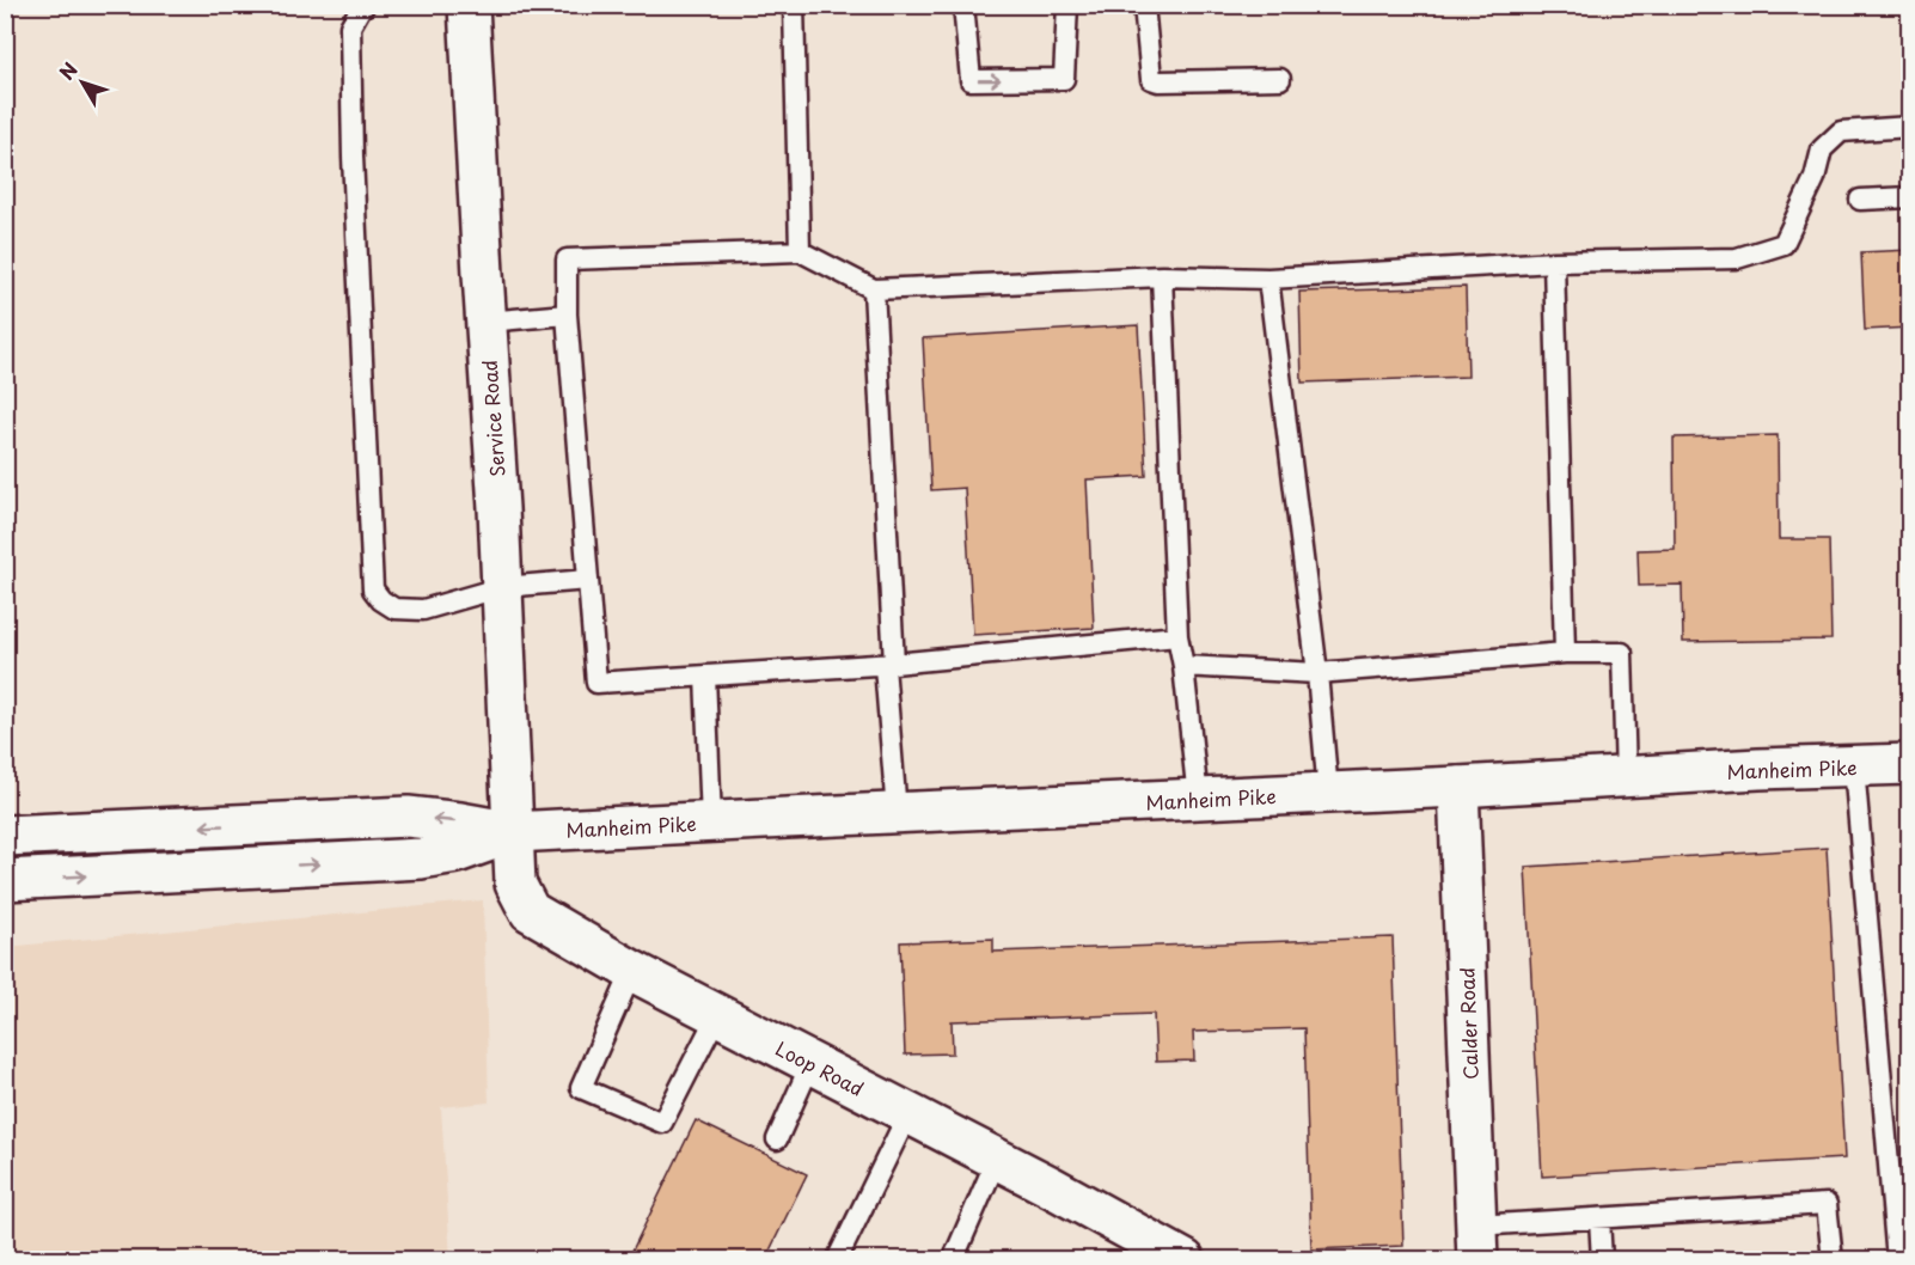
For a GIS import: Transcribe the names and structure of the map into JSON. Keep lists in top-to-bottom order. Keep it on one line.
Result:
{"streets":{"main road":["Service Road","Manheim Pike","Calder Road","Loop Road"]},"crossings":[["Service Road","Manheim Pike"],["Service Road","Loop Road"],["Manheim Pike","Calder Road"],["Manheim Pike","Loop Road"]],"north":"top left"}
